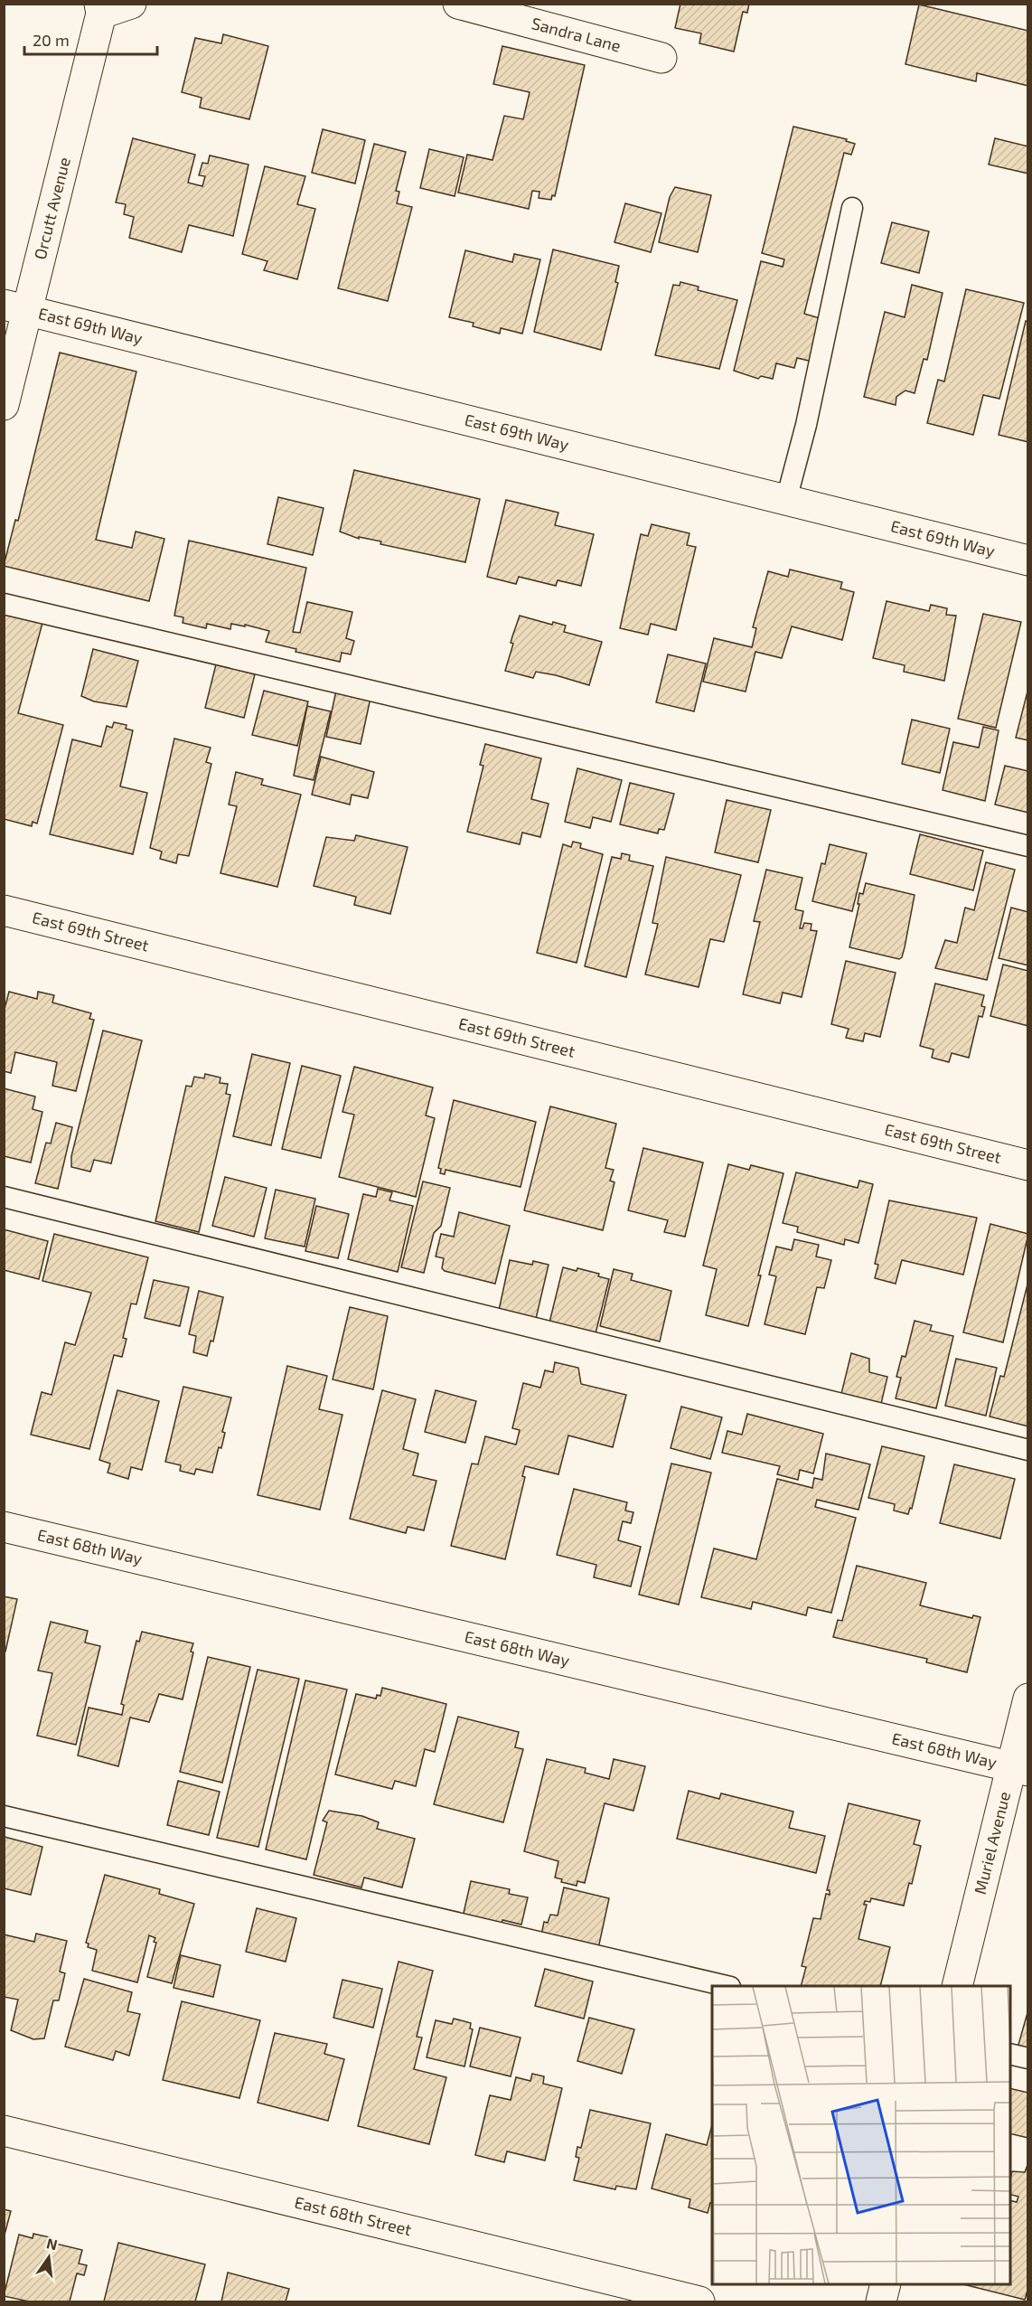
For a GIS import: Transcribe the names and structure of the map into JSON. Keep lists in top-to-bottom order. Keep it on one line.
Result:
{"streets":{"street":["Sandra Lane","Orcutt Avenue","East 69th Way","East 69th Street","East 68th Way","Muriel Avenue","East 68th Street"]},"crossings":[["Orcutt Avenue","East 69th Way"],["East 68th Way","Muriel Avenue"]],"scale_bar":"20 m","north":"top"}
